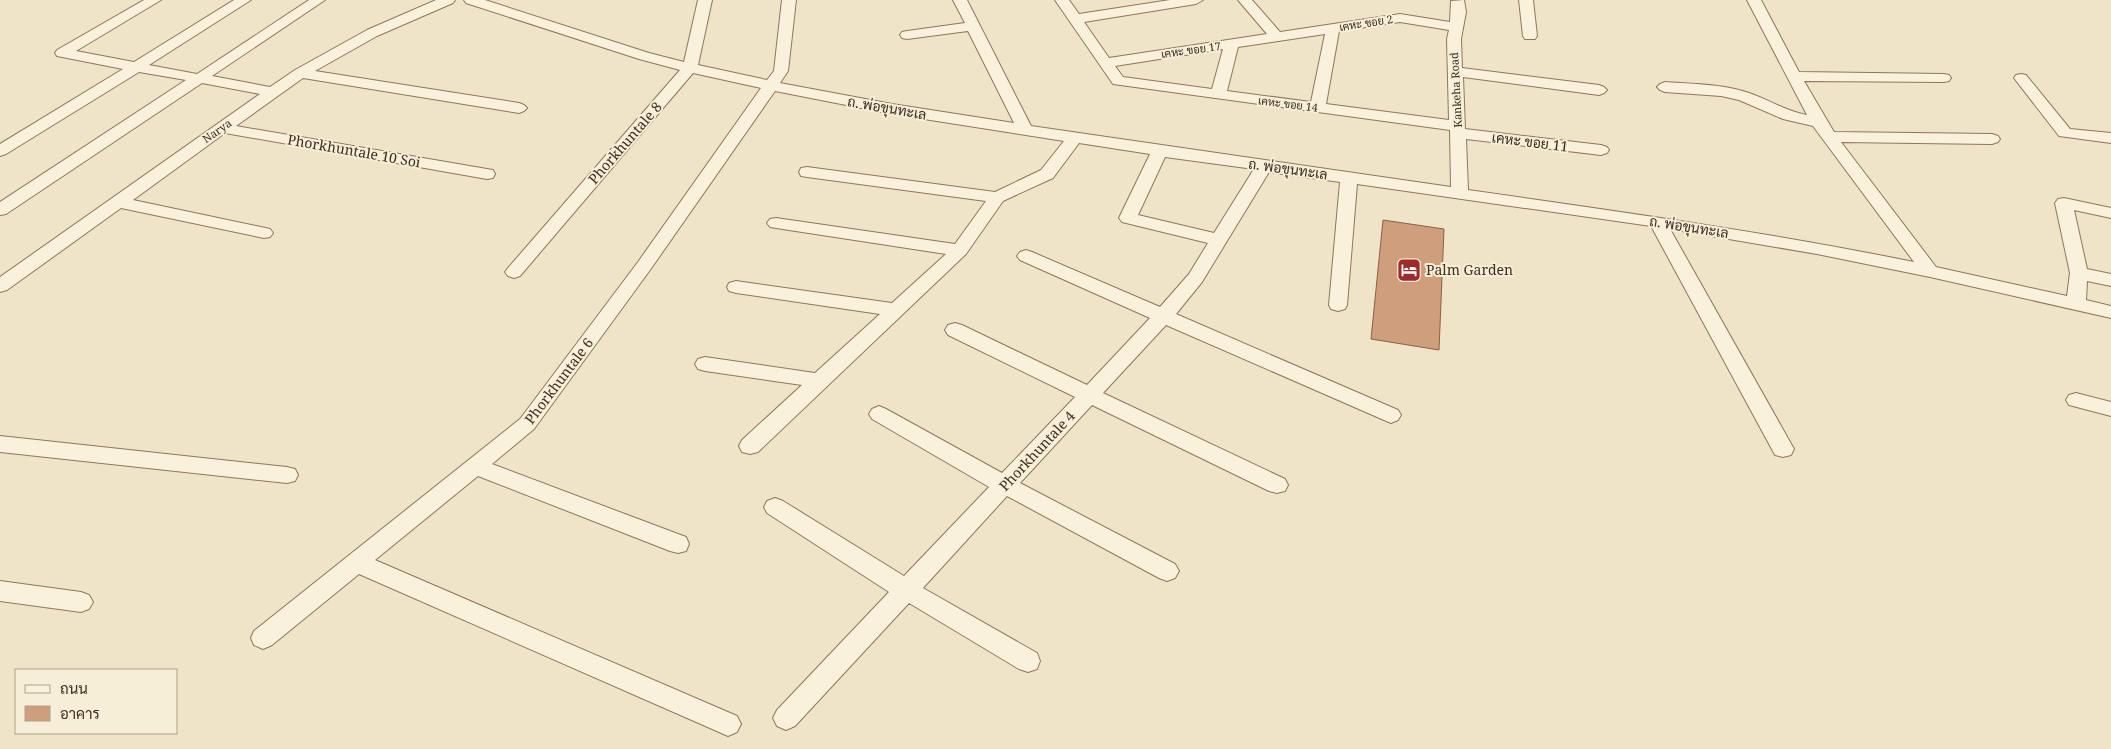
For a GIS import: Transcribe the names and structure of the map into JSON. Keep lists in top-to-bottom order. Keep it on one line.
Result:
{"streets":{"street":["เคหะ ขอย 2","เคหะ ขอย 17","Kankeha Road","เคหะ ขอย 14","ถ. พ่อขุนทะเล","Narya","เคหะ ขอย 11","Phorkhuntale 8","Phorkhuntale 10 Soi","Phorkhuntale 6","Phorkhuntale 4"]},"crossings":[["เคหะ ขอย 2","เคหะ ขอย 17"],["เคหะ ขอย 2","Kankeha Road"],["เคหะ ขอย 17","เคหะ ขอย 14"],["Kankeha Road","เคหะ ขอย 14"],["Kankeha Road","ถ. พ่อขุนทะเล"],["Kankeha Road","เคหะ ขอย 11"],["เคหะ ขอย 14","เคหะ ขอย 11"],["ถ. พ่อขุนทะเล","Phorkhuntale 8"],["ถ. พ่อขุนทะเล","Phorkhuntale 6"],["ถ. พ่อขุนทะเล","Phorkhuntale 4"],["Narya","Phorkhuntale 10 Soi"]],"places":{"hotel":["Palm Garden"]},"legend":["ถนน","อาคาร"]}
